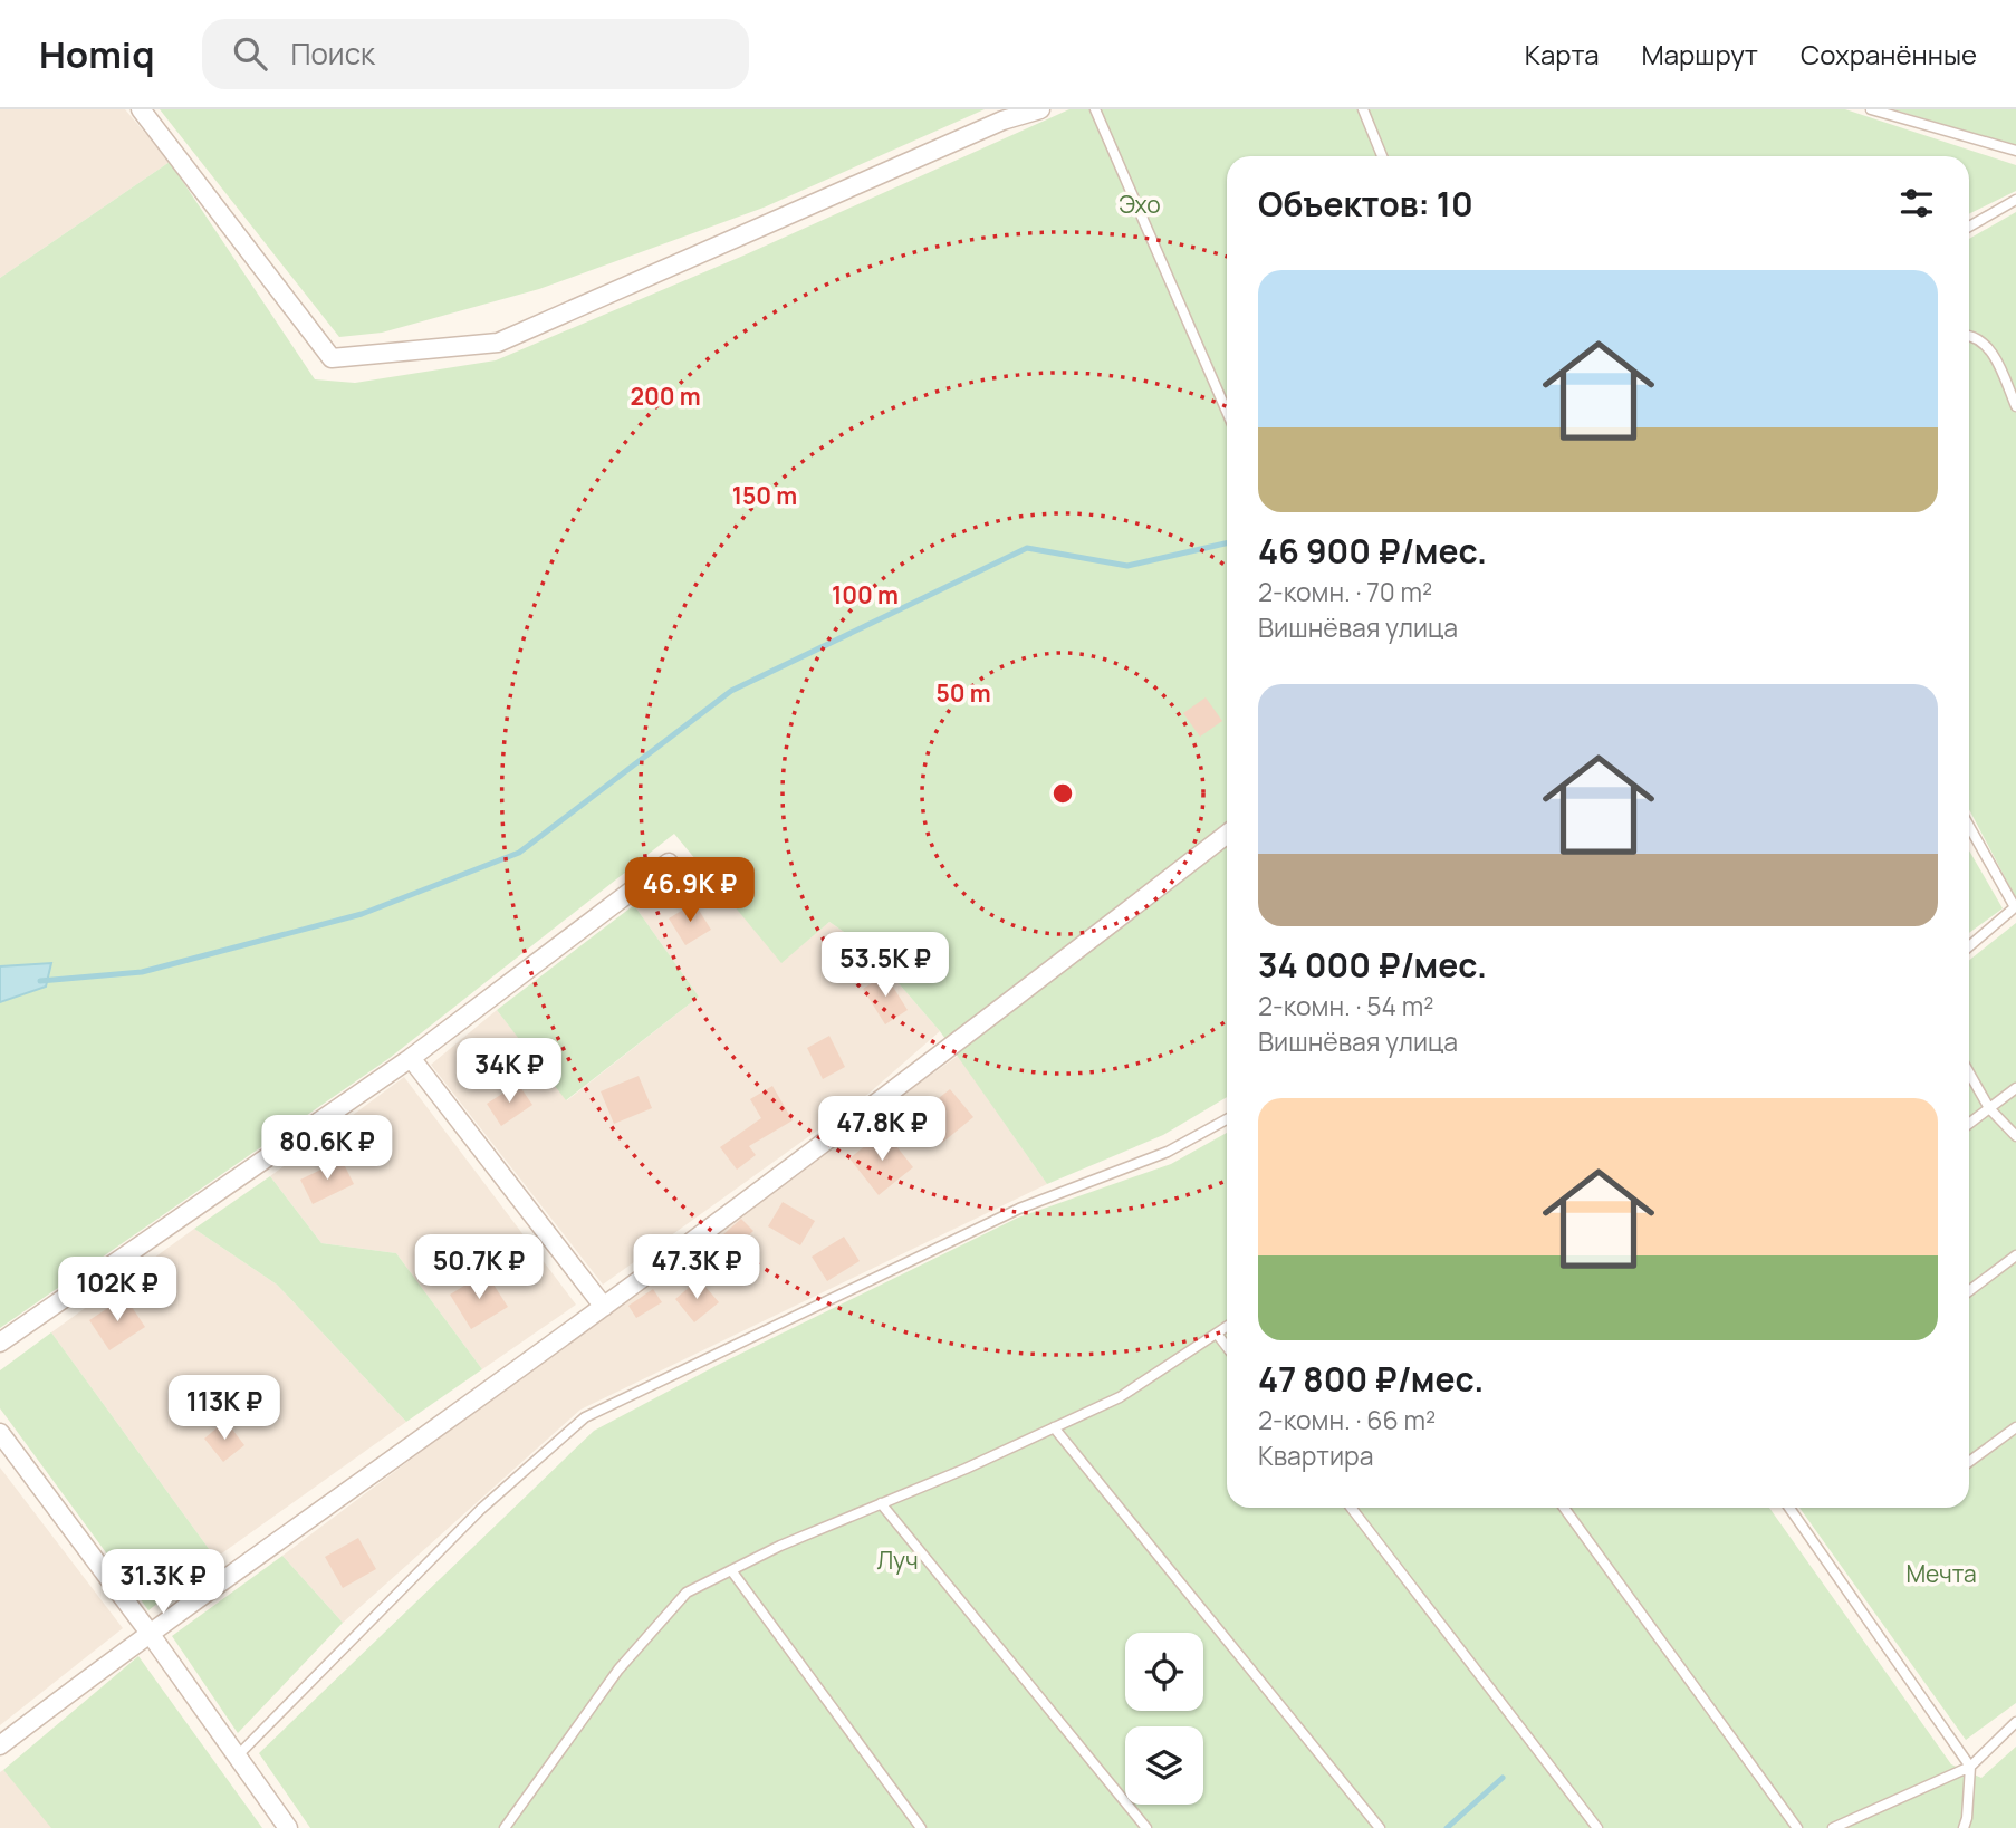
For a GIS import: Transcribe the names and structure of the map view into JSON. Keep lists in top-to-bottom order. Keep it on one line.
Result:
{"parks":["Эхо","Луч","Мечта"],"page":{"header":"Homiq","search":"Поиск","nav":["Карта","Маршрут","Сохранённые"],"heading":"Объектов: 10","list":[{"name":"46 900 ₽/мес.","note":"2-комн. · 70 m² · Вишнёвая улица"},{"name":"34 000 ₽/мес.","note":"2-комн. · 54 m² · Вишнёвая улица"},{"name":"47 800 ₽/мес.","note":"2-комн. · 66 m² · Квартира"}],"price":["46.9K ₽","53.5K ₽","34K ₽","47.8K ₽","80.6K ₽","50.7K ₽","47.3K ₽","102K ₽","113K ₽","31.3K ₽"]},"rings":["200 m","150 m","100 m","50 m"]}
